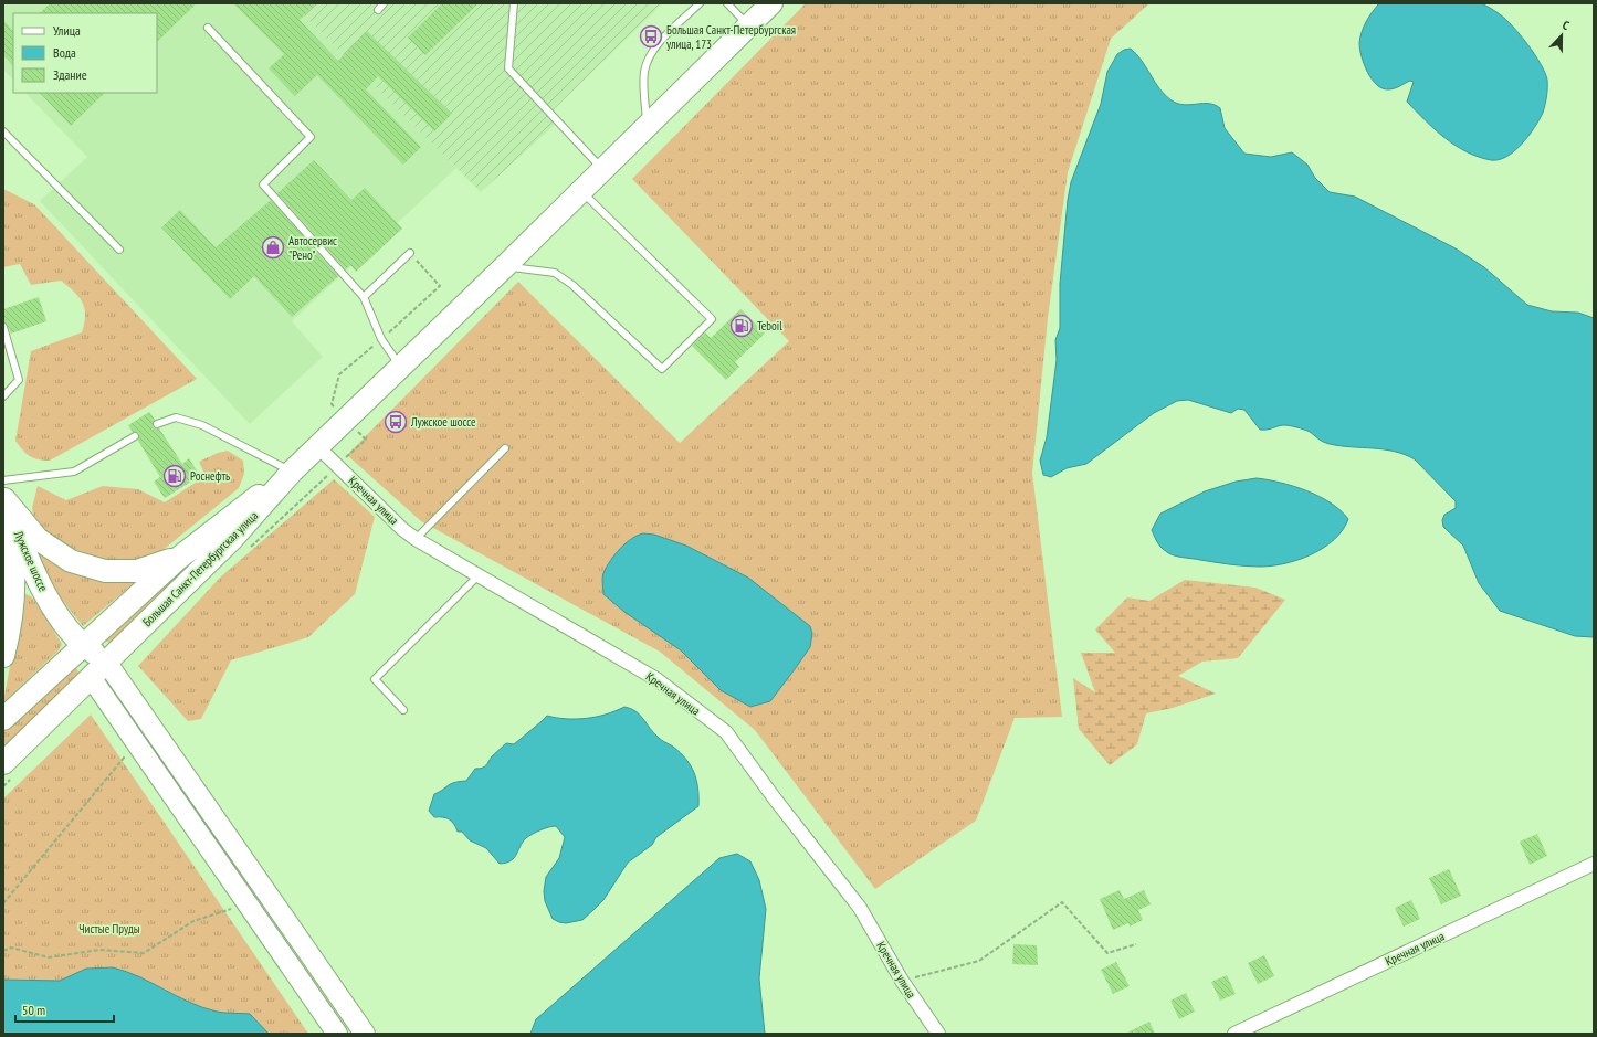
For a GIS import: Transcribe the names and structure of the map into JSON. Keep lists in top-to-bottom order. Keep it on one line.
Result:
{"streets":{"main road":["Лужское шоссе","Большая Санкт-Петербургская улица"],"street":["Кречная улица"]},"crossings":[["Лужское шоссе","Большая Санкт-Петербургская улица"]],"parks":["Чистые Пруды"],"places":{"bus stop":["Большая Санкт-Петербургская улица, 173","Лужское шоссе"],"shop":["Автосервис \"Рено\""],"fuel station":["Teboil","Роснефть"]},"legend":["Улица","Вода","Здание"],"scale_bar":"50 m","north":"top"}
